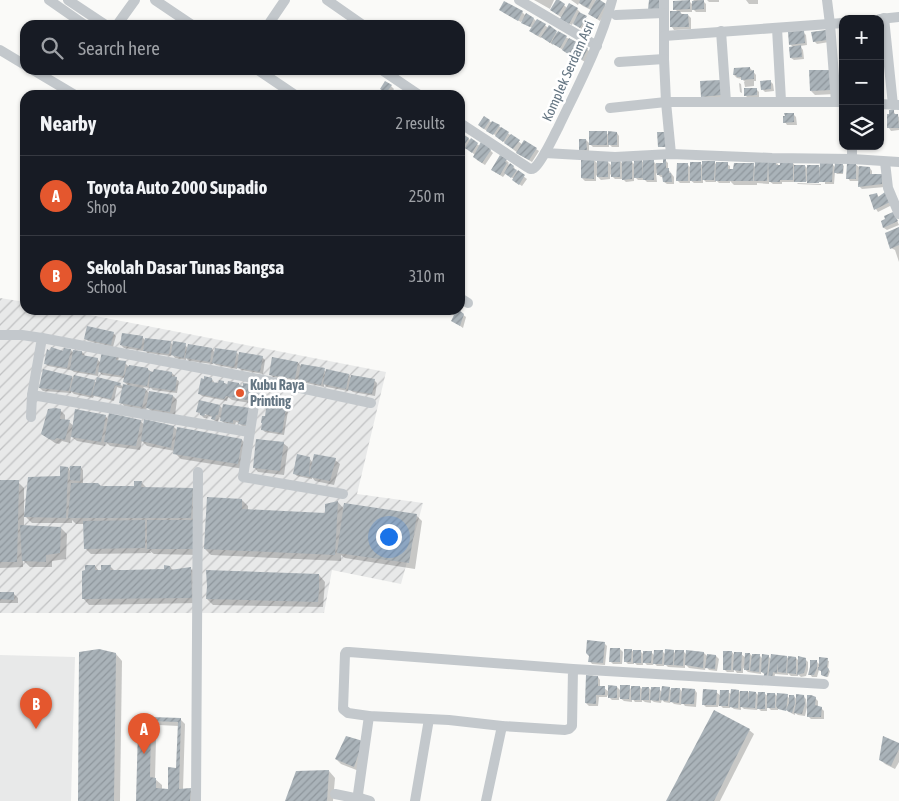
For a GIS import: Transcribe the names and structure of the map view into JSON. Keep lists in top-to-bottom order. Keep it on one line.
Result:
{"streets":{"street":["Komplek Serdam Asri"]},"places":["Kubu Raya Printing"],"page":{"map_buttons":["+","−"],"search":"Search here","heading":["Nearby","2 results"],"list":[{"mark":"A","name":"Toyota Auto 2000 Supadio","note":"Shop","value":"250 m"},{"mark":"B","name":"Sekolah Dasar Tunas Bangsa","note":"School","value":"310 m"}],"pins":["B","A"]}}
